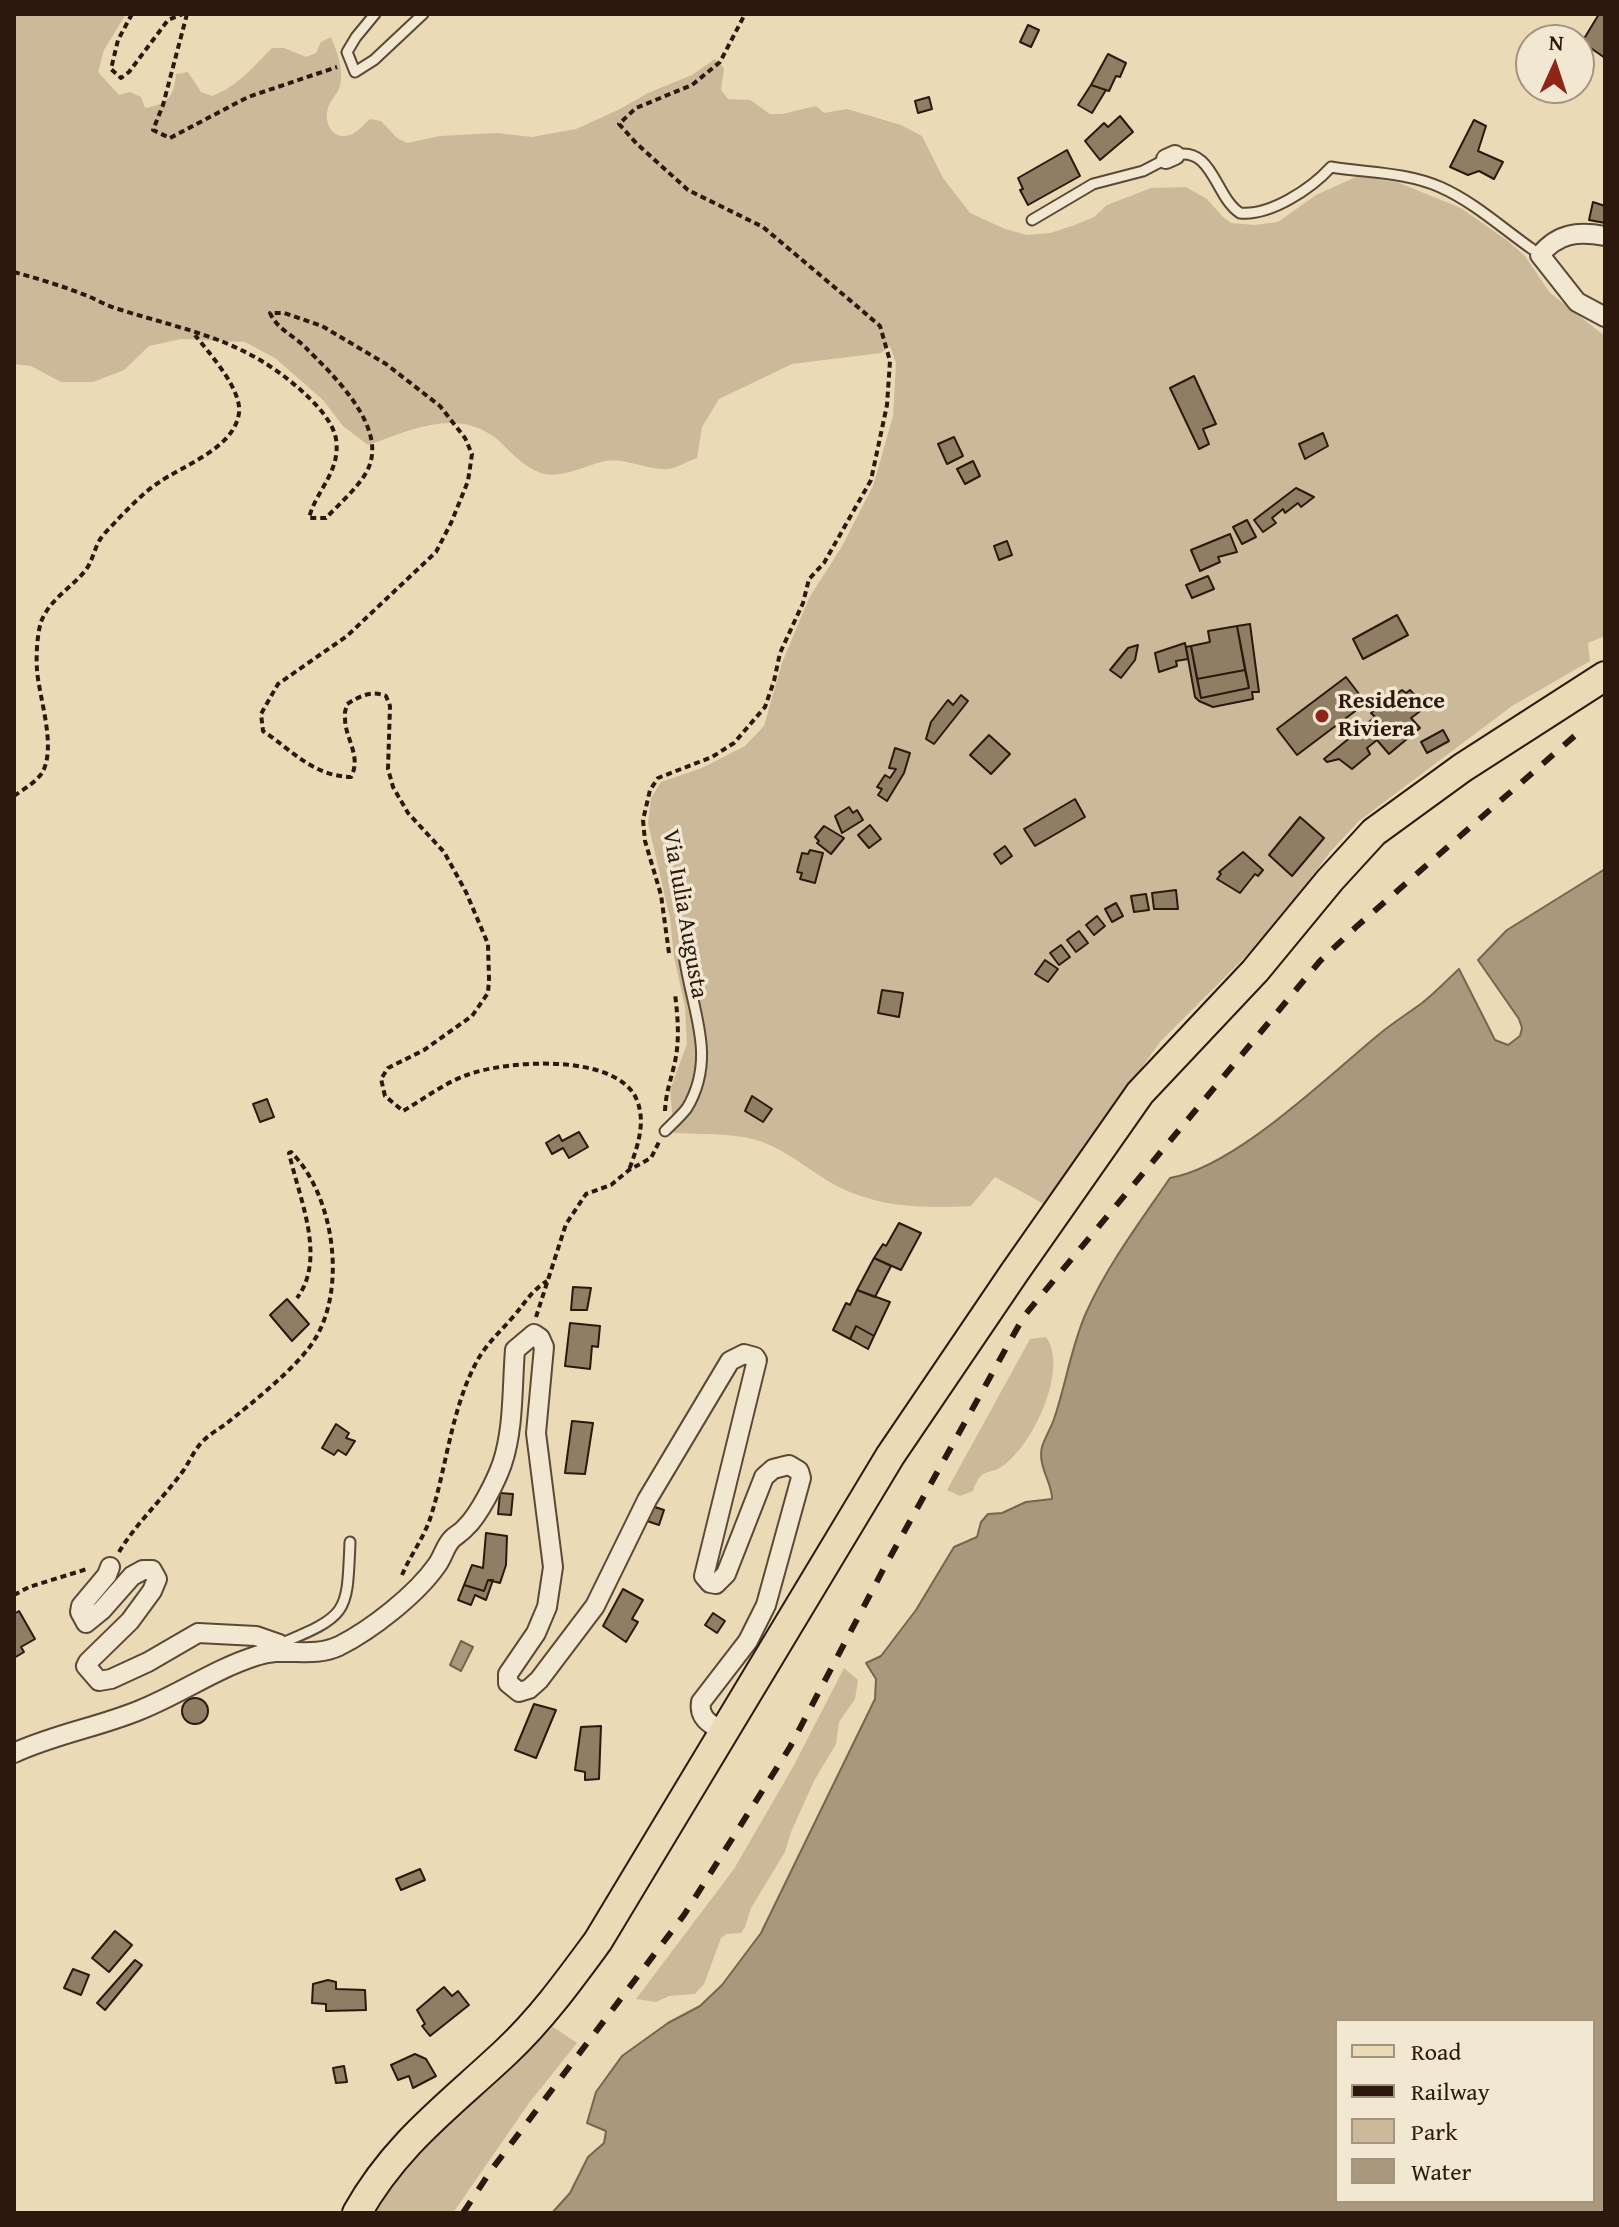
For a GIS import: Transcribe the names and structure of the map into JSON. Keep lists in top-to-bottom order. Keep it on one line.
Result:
{"streets":{"path":["Via Iulia Augusta"]},"places":["Residence Riviera"],"legend":["Road","Railway","Park","Water"],"north":"top"}
